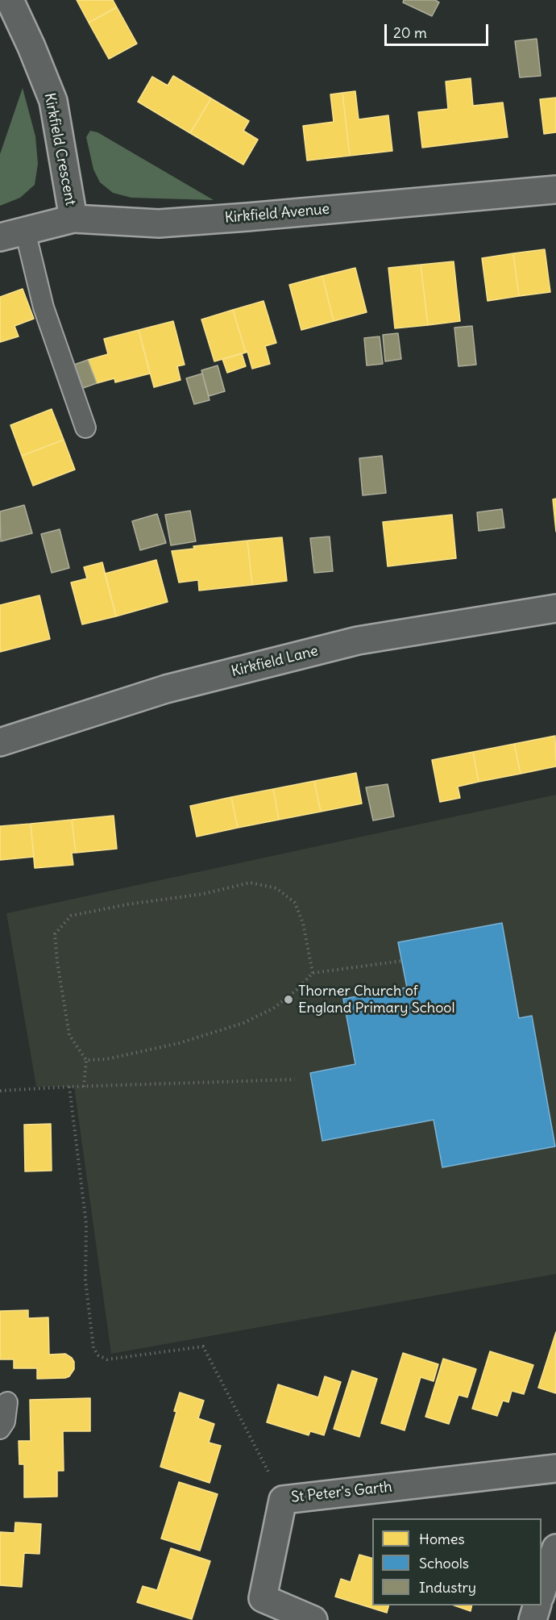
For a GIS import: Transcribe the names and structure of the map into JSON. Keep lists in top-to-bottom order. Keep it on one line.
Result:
{"streets":{"street":["Kirkfield Crescent","Kirkfield Avenue","Kirkfield Lane","St Peter's Garth"]},"crossings":[["Kirkfield Crescent","Kirkfield Avenue"]],"places":["Thorner Church of England Primary School"],"legend":["Homes","Schools","Industry"],"scale_bar":"20 m"}
